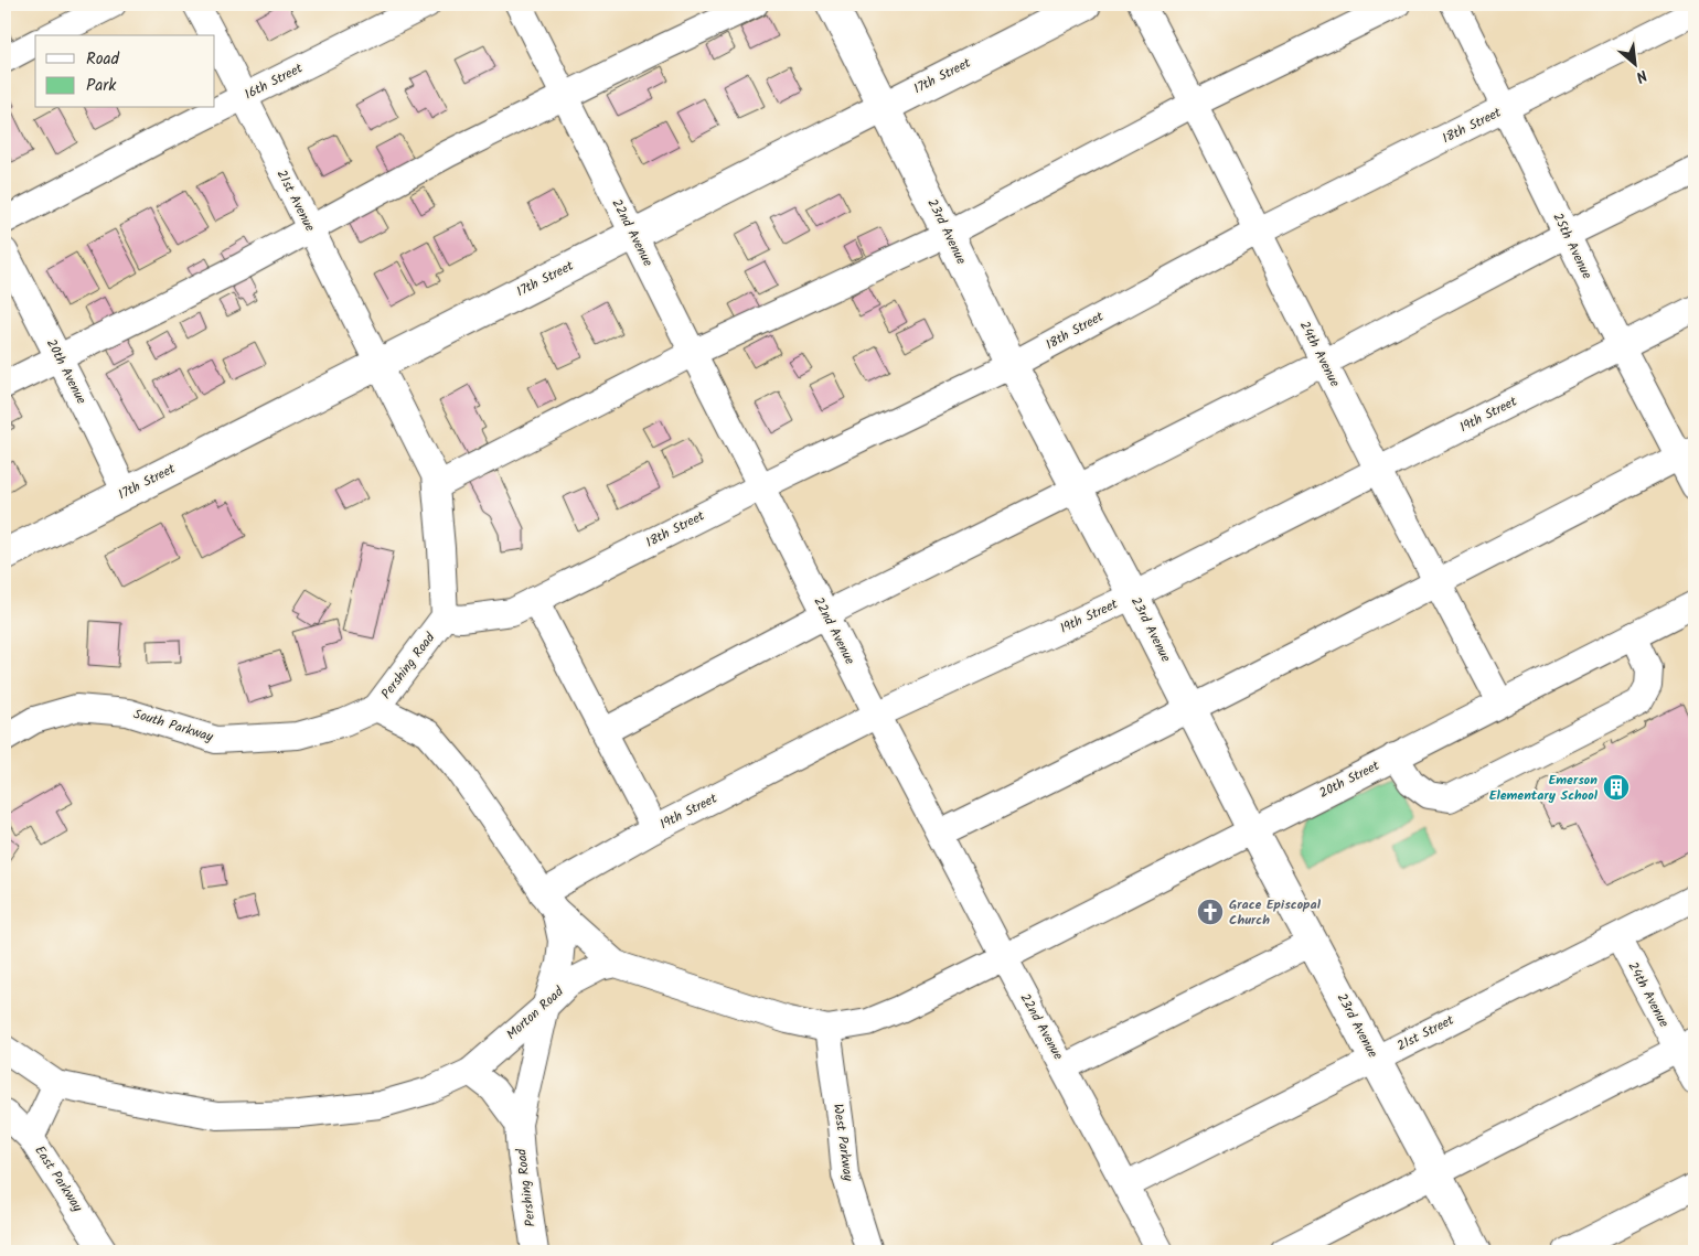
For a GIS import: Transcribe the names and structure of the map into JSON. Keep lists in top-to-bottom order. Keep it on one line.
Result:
{"streets":{"main road":["17th Street","23rd Avenue"],"street":["16th Street","18th Street","21st Avenue","22nd Avenue","25th Avenue","24th Avenue","20th Avenue","19th Street","Pershing Road","South Parkway","20th Street","Morton Road","21st Street","West Parkway","East Parkway"]},"crossings":[["17th Street","21st Avenue"],["17th Street","23rd Avenue"],["17th Street","22nd Avenue"],["17th Street","20th Avenue"],["16th Street","21st Avenue"],["18th Street","23rd Avenue"],["18th Street","22nd Avenue"],["18th Street","25th Avenue"],["18th Street","24th Avenue"],["18th Street","Pershing Road"],["23rd Avenue","19th Street"],["23rd Avenue","20th Street"],["23rd Avenue","21st Street"],["22nd Avenue","19th Street"],["22nd Avenue","20th Street"],["22nd Avenue","21st Street"],["25th Avenue","19th Street"],["24th Avenue","19th Street"],["24th Avenue","20th Street"],["24th Avenue","21st Street"],["19th Street","Pershing Road"],["Pershing Road","South Parkway"],["Pershing Road","Morton Road"]],"places":{"building":["Emerson Elementary School"],"church":["Grace Episcopal Church"]},"legend":["Road","Park"],"north":"bottom right"}
